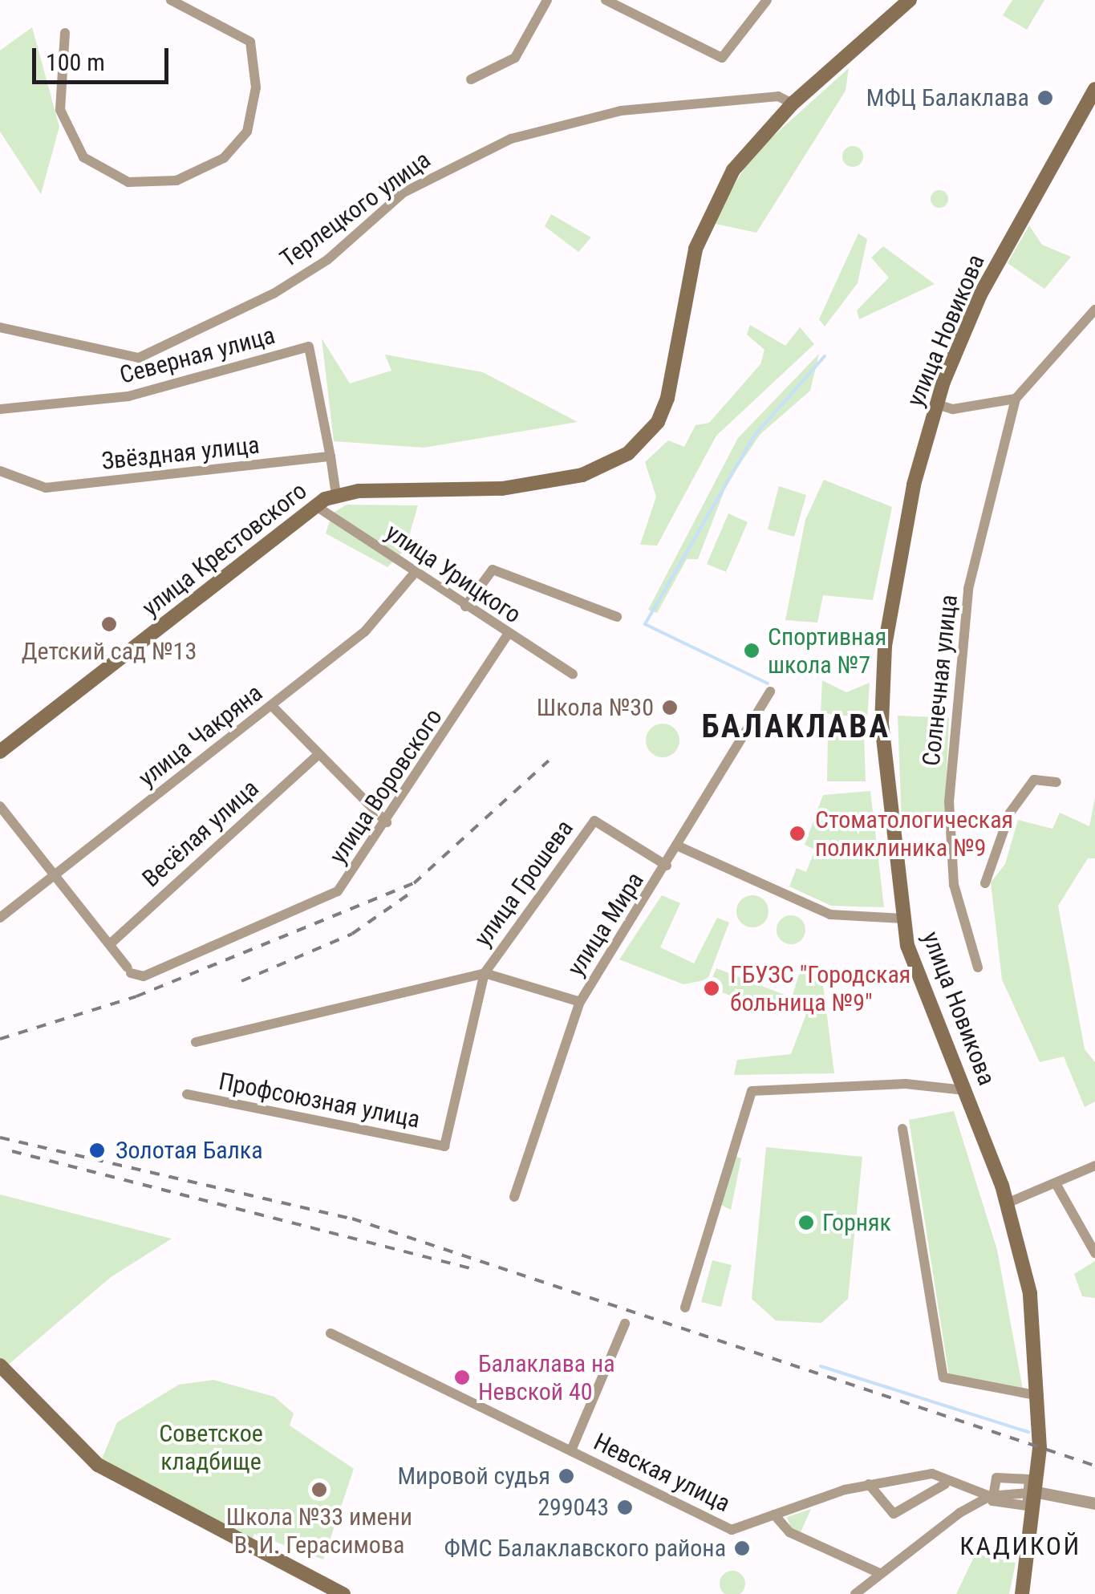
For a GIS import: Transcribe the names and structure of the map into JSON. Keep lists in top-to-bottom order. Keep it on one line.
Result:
{"streets":{"main road":["улица Новикова","улица Крестовского"],"street":["Терлецкого улица","Северная улица","Звёздная улица","улица Урицкого","Солнечная улица","улица Чакряна","улица Воровского","Весёлая улица","улица Грошева","улица Мира","Профсоюзная улица","Невская улица"]},"crossings":[["Терлецкого улица","улица Крестовского"],["Северная улица","Звёздная улица"],["улица Крестовского","улица Урицкого"],["улица Урицкого","улица Чакряна"],["улица Урицкого","улица Воровского"],["улица Воровского","Весёлая улица"],["улица Грошева","улица Мира"],["улица Грошева","Профсоюзная улица"]],"districts":["БАЛАКЛАВА","КАДИКОЙ"],"parks":["Советское кладбище"],"places":["МФЦ Балаклава","Детский сад №13","Спортивная школа №7","Школа №30","Стоматологическая поликлиника №9","ГБУЗС \"Городская больница №9\"","Золотая Балка","Горняк","Балаклава на Невской 40","Мировой судья","Школа №33 имени В. И. Герасимова","299043","ФМС Балаклавского района"],"scale_bar":"100 m"}
